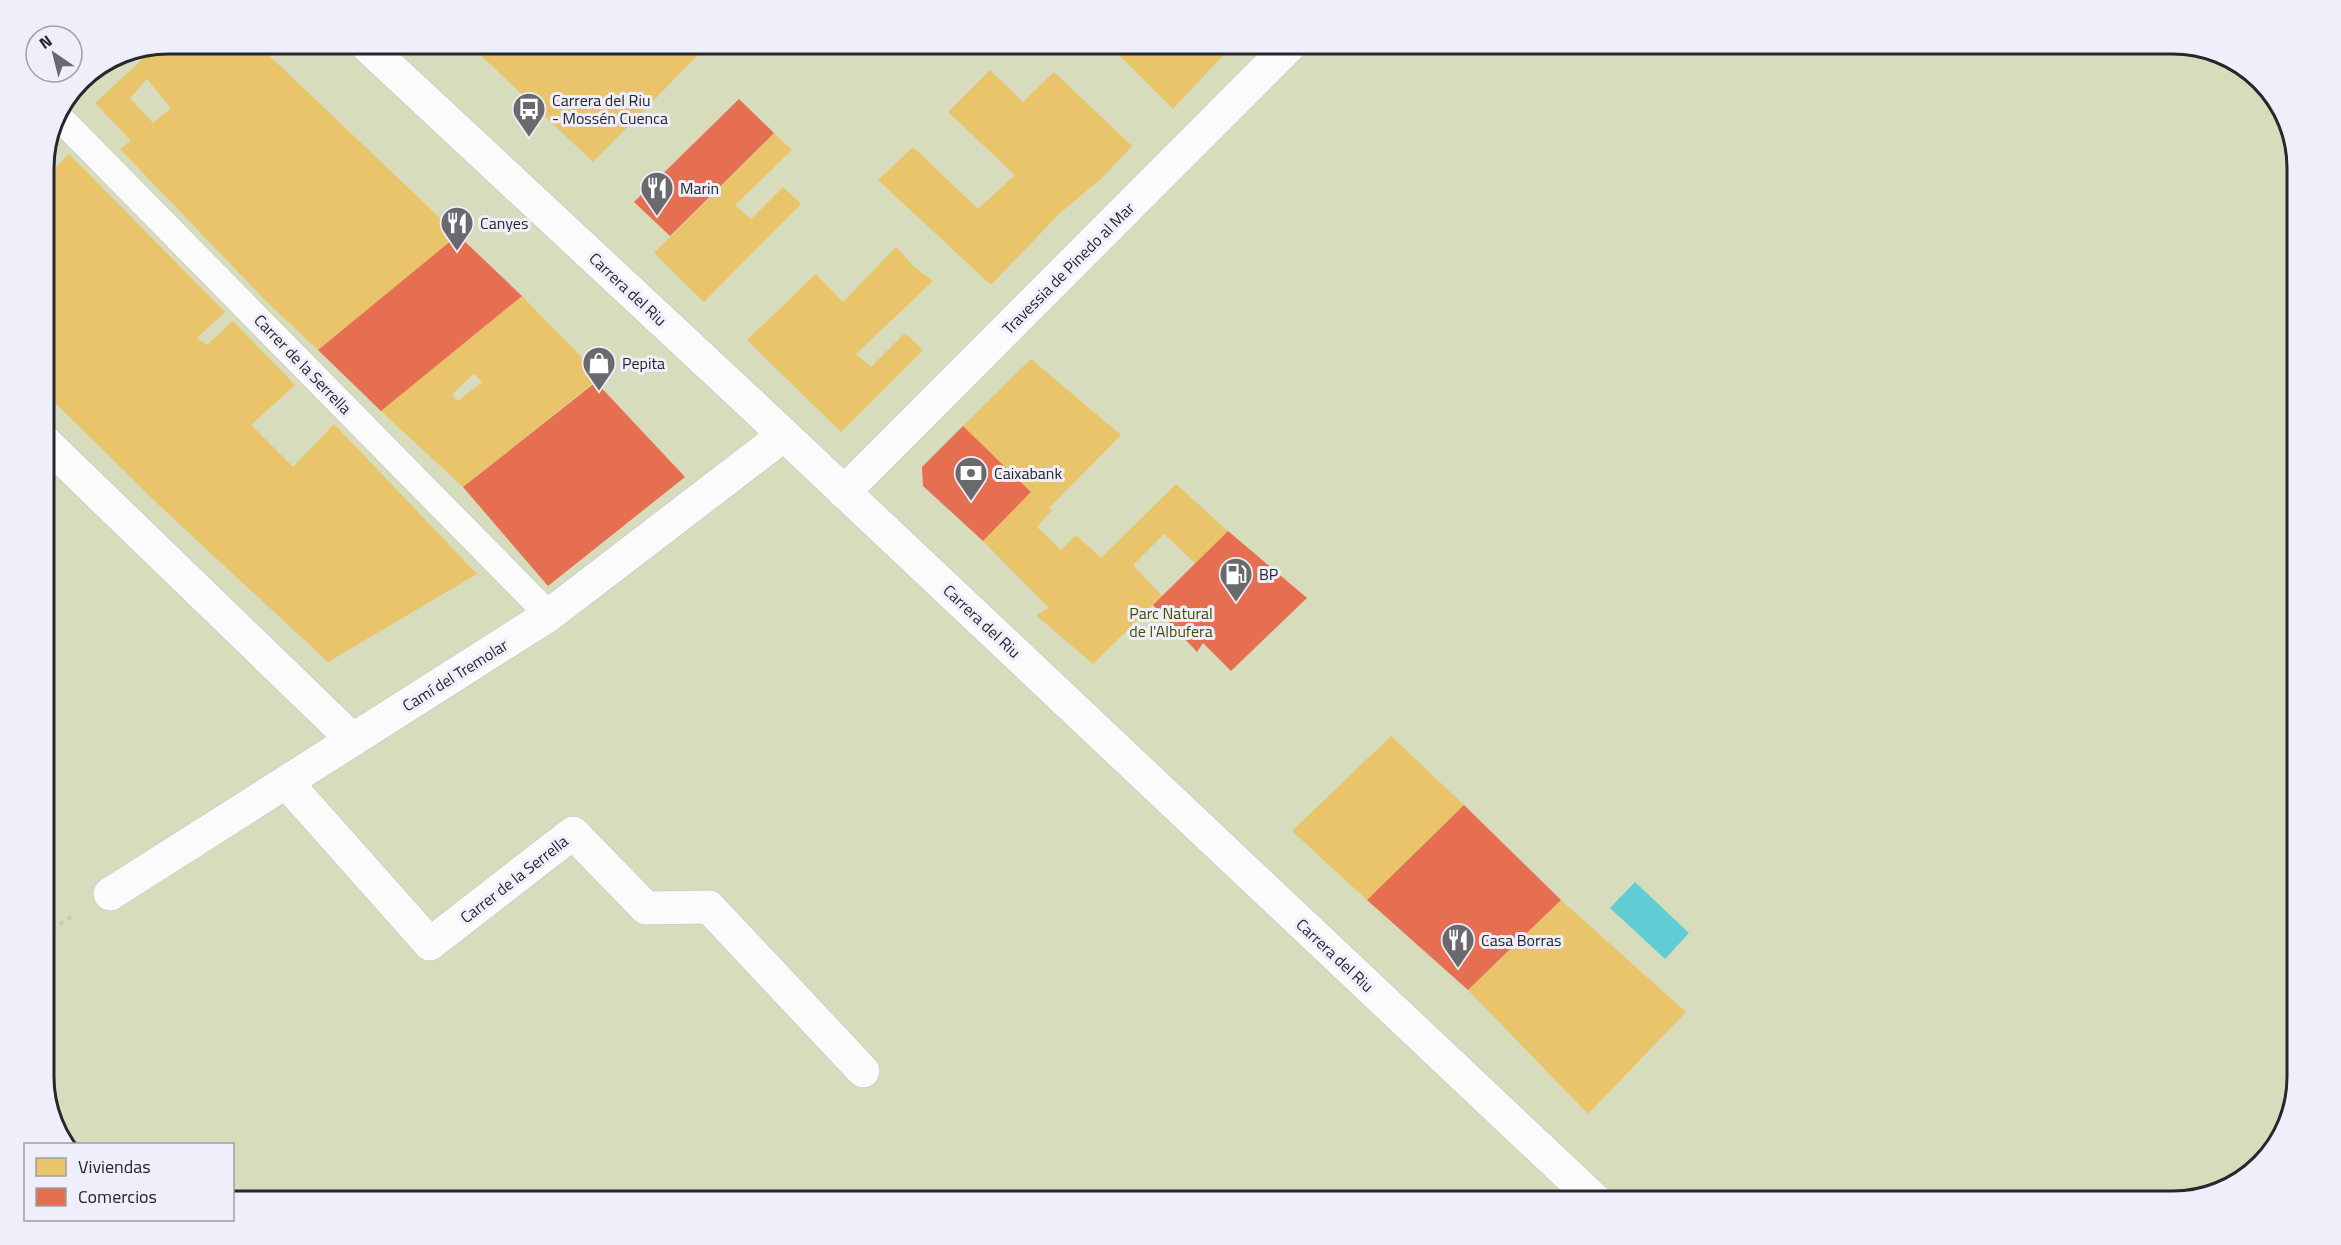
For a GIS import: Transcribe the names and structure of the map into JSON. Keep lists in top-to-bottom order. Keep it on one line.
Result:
{"streets":{"street":["Travessia de Pinedo al Mar","Carrera del Riu","Carrer de la Serrella","Camí del Tremolar"]},"crossings":[["Travessia de Pinedo al Mar","Carrera del Riu"],["Carrera del Riu","Camí del Tremolar"],["Carrer de la Serrella","Camí del Tremolar"]],"parks":["Parc Natural de l'Albufera"],"places":{"bus stop":["Carrera del Riu - Mossén Cuenca"],"restaurant":["Marin","Canyes","Casa Borras"],"shop":["Pepita"],"bank":["Caixabank"],"fuel station":["BP"]},"legend":["Viviendas","Comercios"],"north":"top left"}
